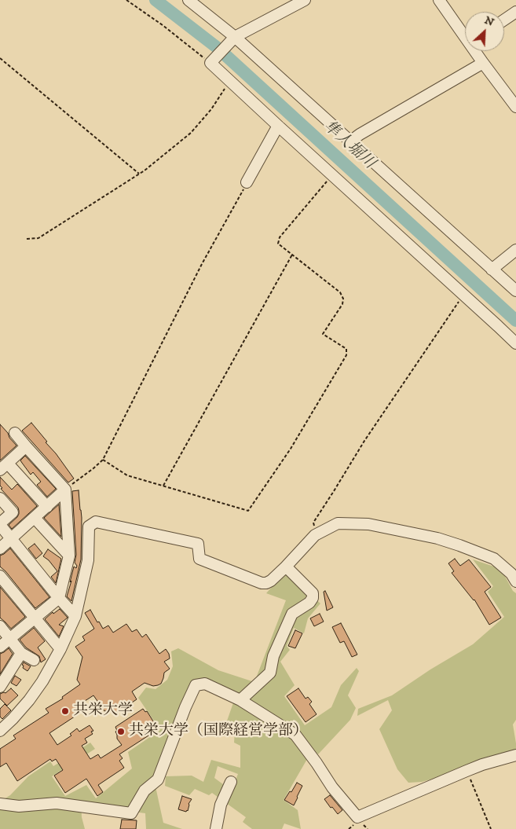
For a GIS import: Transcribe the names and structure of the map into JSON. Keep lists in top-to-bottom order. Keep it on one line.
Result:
{"water":["隼人堀川"],"places":["共栄大学","共栄大学（国際経営学部）"],"north":"top right"}
